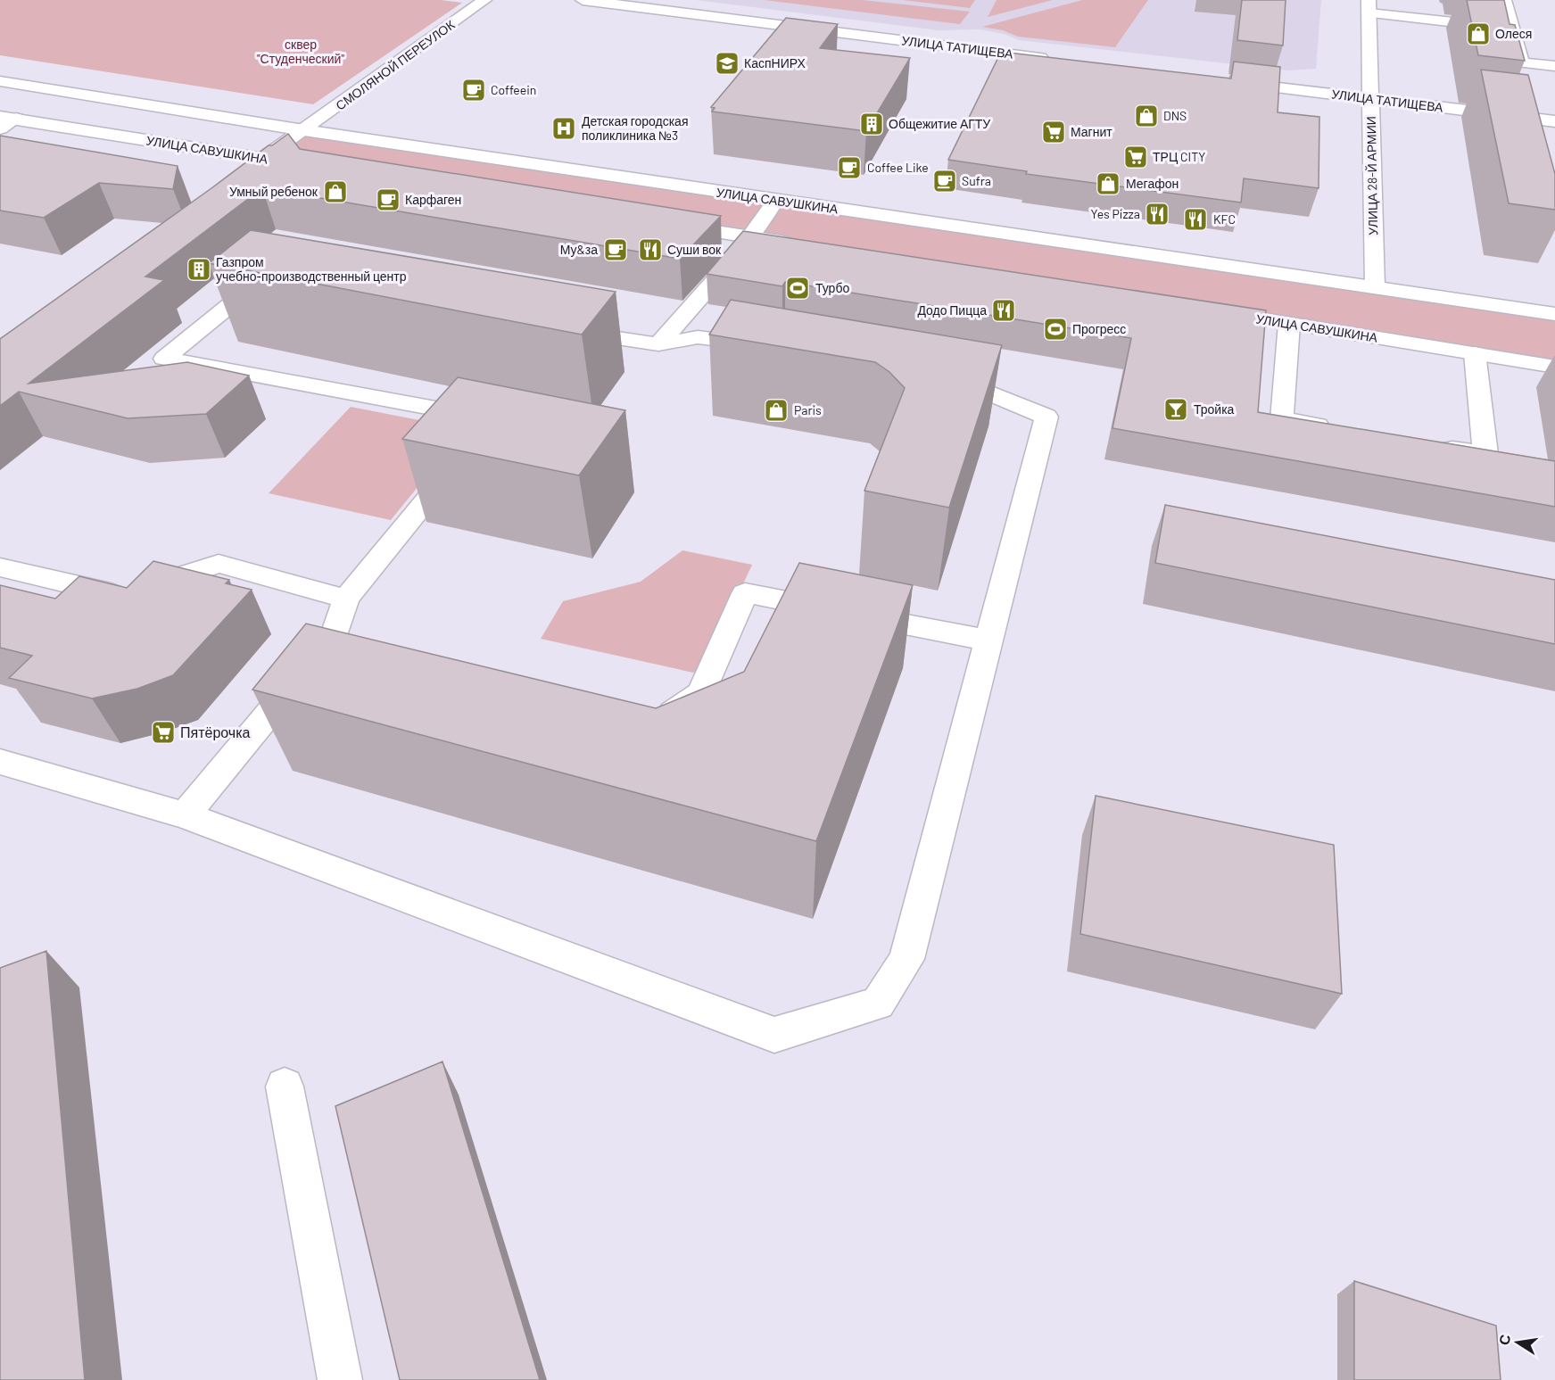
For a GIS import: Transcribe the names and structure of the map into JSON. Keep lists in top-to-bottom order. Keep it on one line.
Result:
{"streets":{"main road":["УЛИЦА ТАТИЩЕВА","СМОЛЯНОЙ ПЕРЕУЛОК","УЛИЦА САВУШКИНА","УЛИЦА 28-Й АРМИИ"]},"crossings":[["УЛИЦА ТАТИЩЕВА","УЛИЦА 28-Й АРМИИ"],["СМОЛЯНОЙ ПЕРЕУЛОК","УЛИЦА САВУШКИНА"],["УЛИЦА САВУШКИНА","УЛИЦА 28-Й АРМИИ"]],"parks":["сквер \"Студенческий\""],"places":{"shop":["Олеся","DNS","Мегафон","Умный ребенок","Paris"],"school or university":["КаспНИРХ"],"cafe":["Coffeein","Coffee Like","Sufra","Карфаген","Му&за"],"building":["Общежитие АГТУ","Газпром учебно-производственный центр"],"hospital":["Детская городская поликлиника №3"],"supermarket":["Магнит","ТРЦ CITY","Пятёрочка"],"restaurant":["Yes Pizza","KFC","Суши вок","Додо Пицца"],"sports":["Турбо","Прогресс"],"bar":["Тройка"]},"north":"left"}
